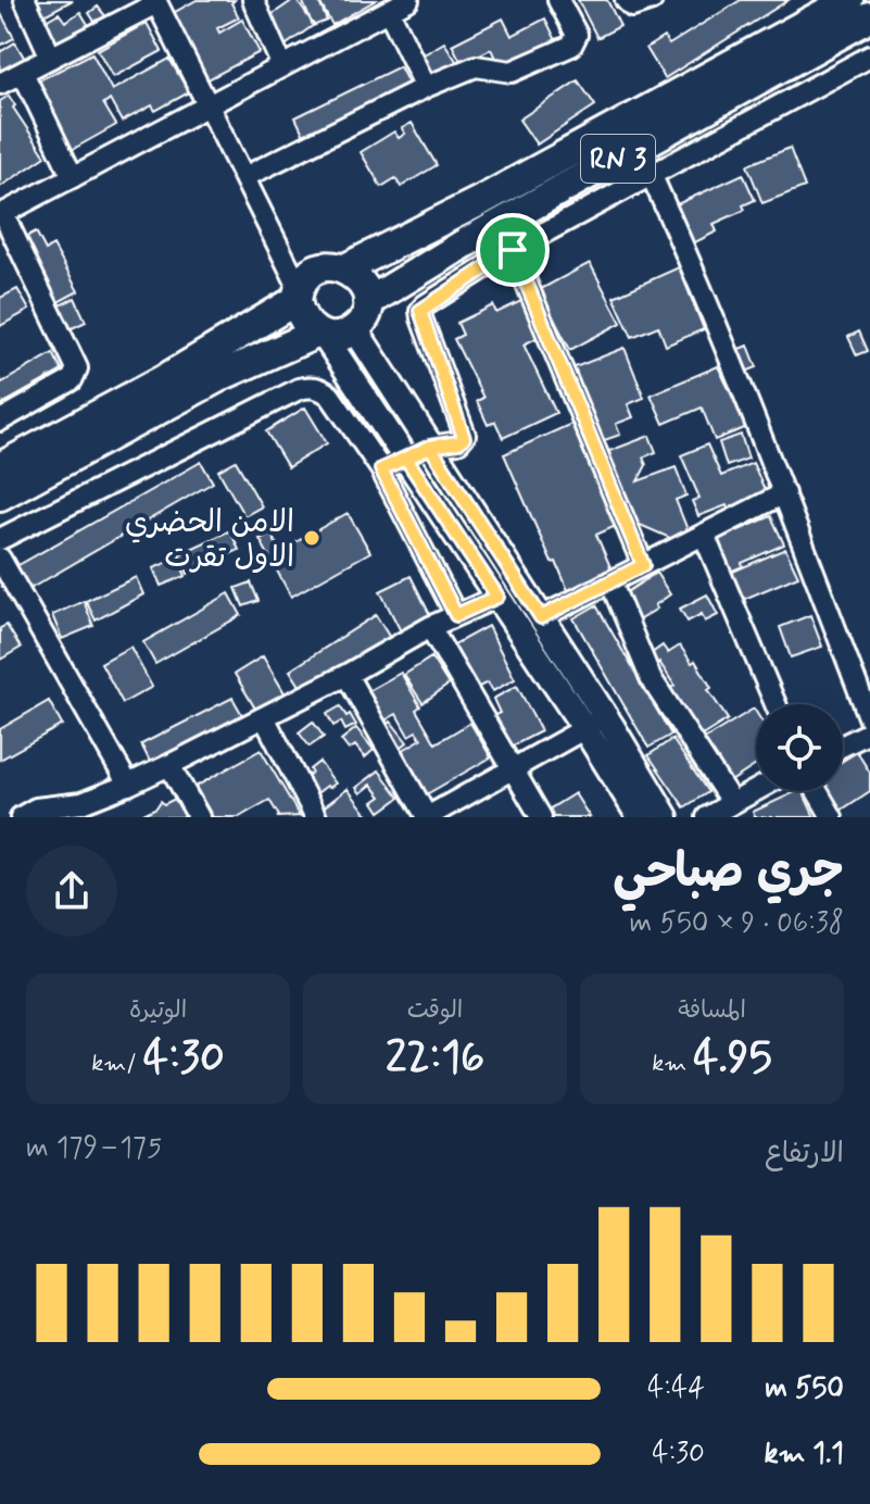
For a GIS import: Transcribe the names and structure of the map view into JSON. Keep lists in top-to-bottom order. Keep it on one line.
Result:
{"streets":{"highway":["RN 3"]},"places":["الامن الحضري الاول تقرت"],"page":{"heading":["جري صباحي","06:38 · 9 × 550 m"],"stats":[["المسافة","4.95 km"],["الوقت","22:16"],["الوتيرة","4:30 /km"]],"chart":["الارتفاع","175–179 m"],"list":[{"name":"550 m","note":"4:44"},{"name":"1.1 km","note":"4:30"}]}}
